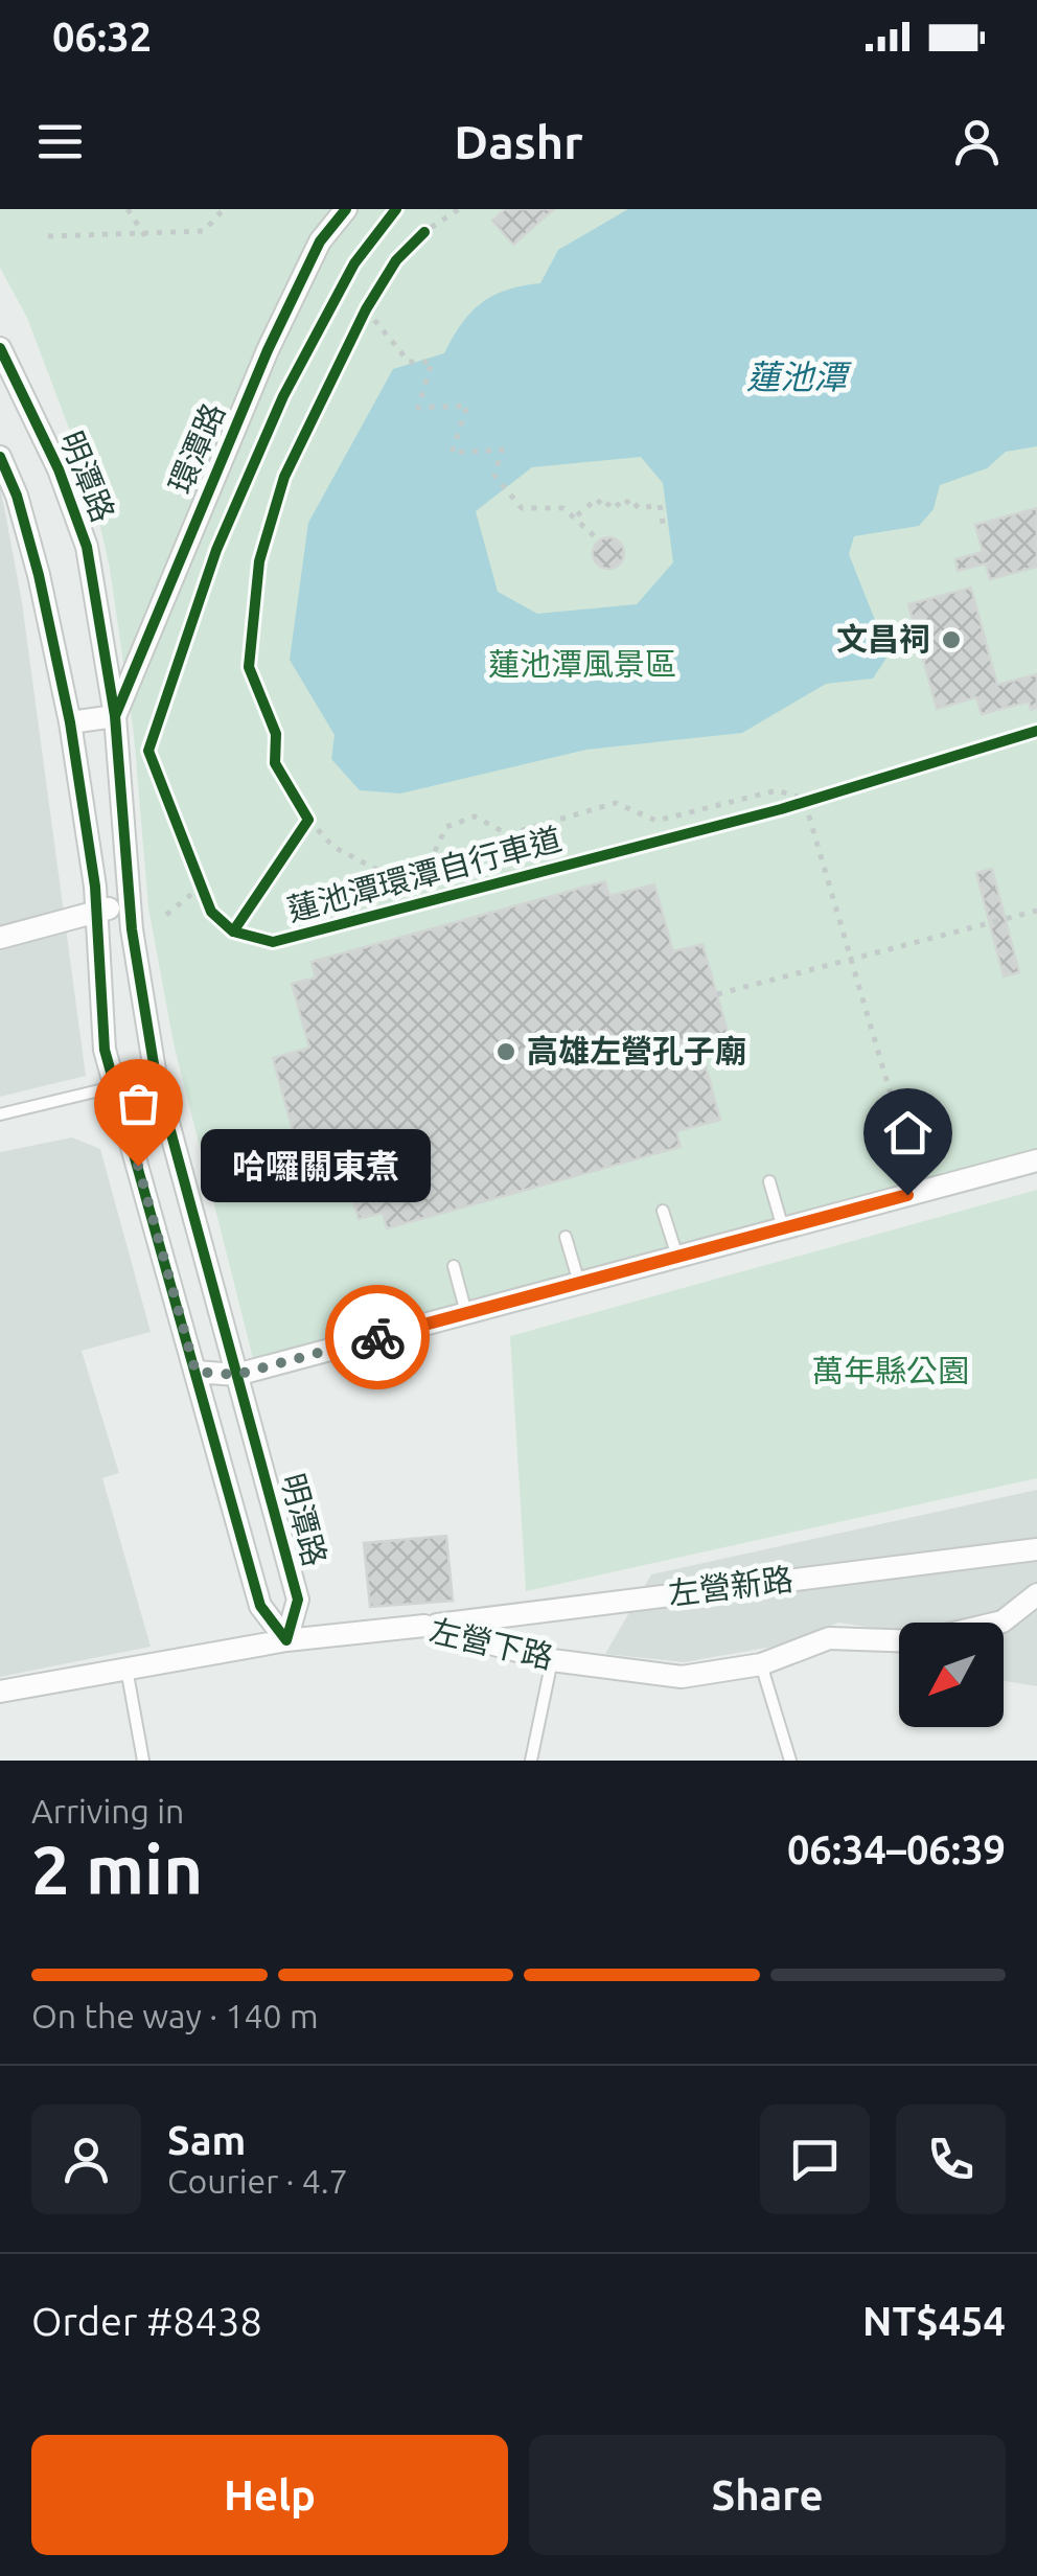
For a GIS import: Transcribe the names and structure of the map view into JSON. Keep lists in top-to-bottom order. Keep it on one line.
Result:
{"streets":{"street":["環潭路","明潭路","左營新路","左營下路"],"cycle path":["蓮池潭環潭自行車道"]},"crossings":[["環潭路","明潭路"],["明潭路","左營下路"],["左營新路","左營下路"]],"water":["蓮池潭"],"parks":["蓮池潭風景區","萬年縣公園"],"places":["文昌祠","高雄左營孔子廟","哈囉關東煮"],"north":"bottom left","page":{"status":"06:32","header":"Dashr","bubble":"哈囉關東煮","heading":["2 min","Arriving in","06:34–06:39"],"panel":["Sam","Courier · 4.7","Order #8438","NT$454"],"bar":"On the way · 140 m","buttons":["Help","Share"]}}
